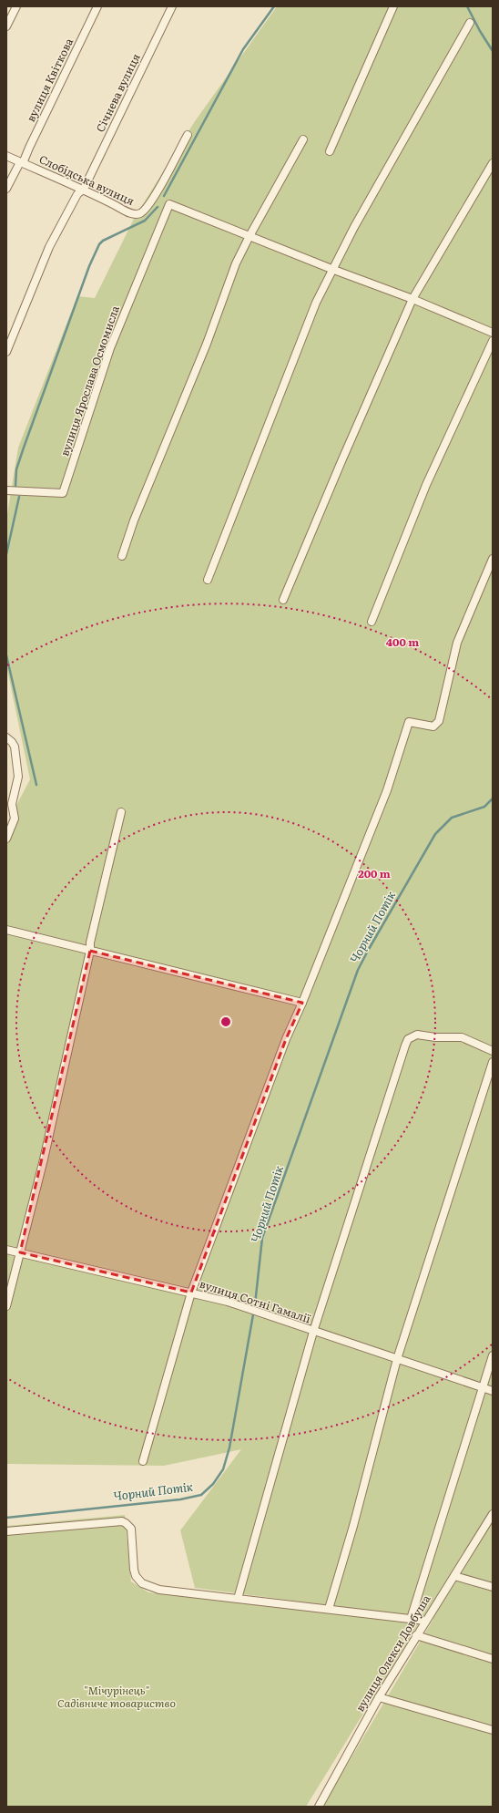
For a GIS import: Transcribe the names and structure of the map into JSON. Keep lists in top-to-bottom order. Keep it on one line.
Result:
{"streets":{"street":["вулиця Квіткова","Січнева вулиця","Слобідська вулиця","вулиця Ярослава Осмомисла","вулиця Сотні Гамалії","вулиця Олекси Довбуша"]},"crossings":[["вулиця Квіткова","Слобідська вулиця"],["Січнева вулиця","Слобідська вулиця"]],"water":["Чорний Потік"],"parks":["\"Мічурінець\" Садівниче товариство"],"rings":["400 m","200 m"]}
